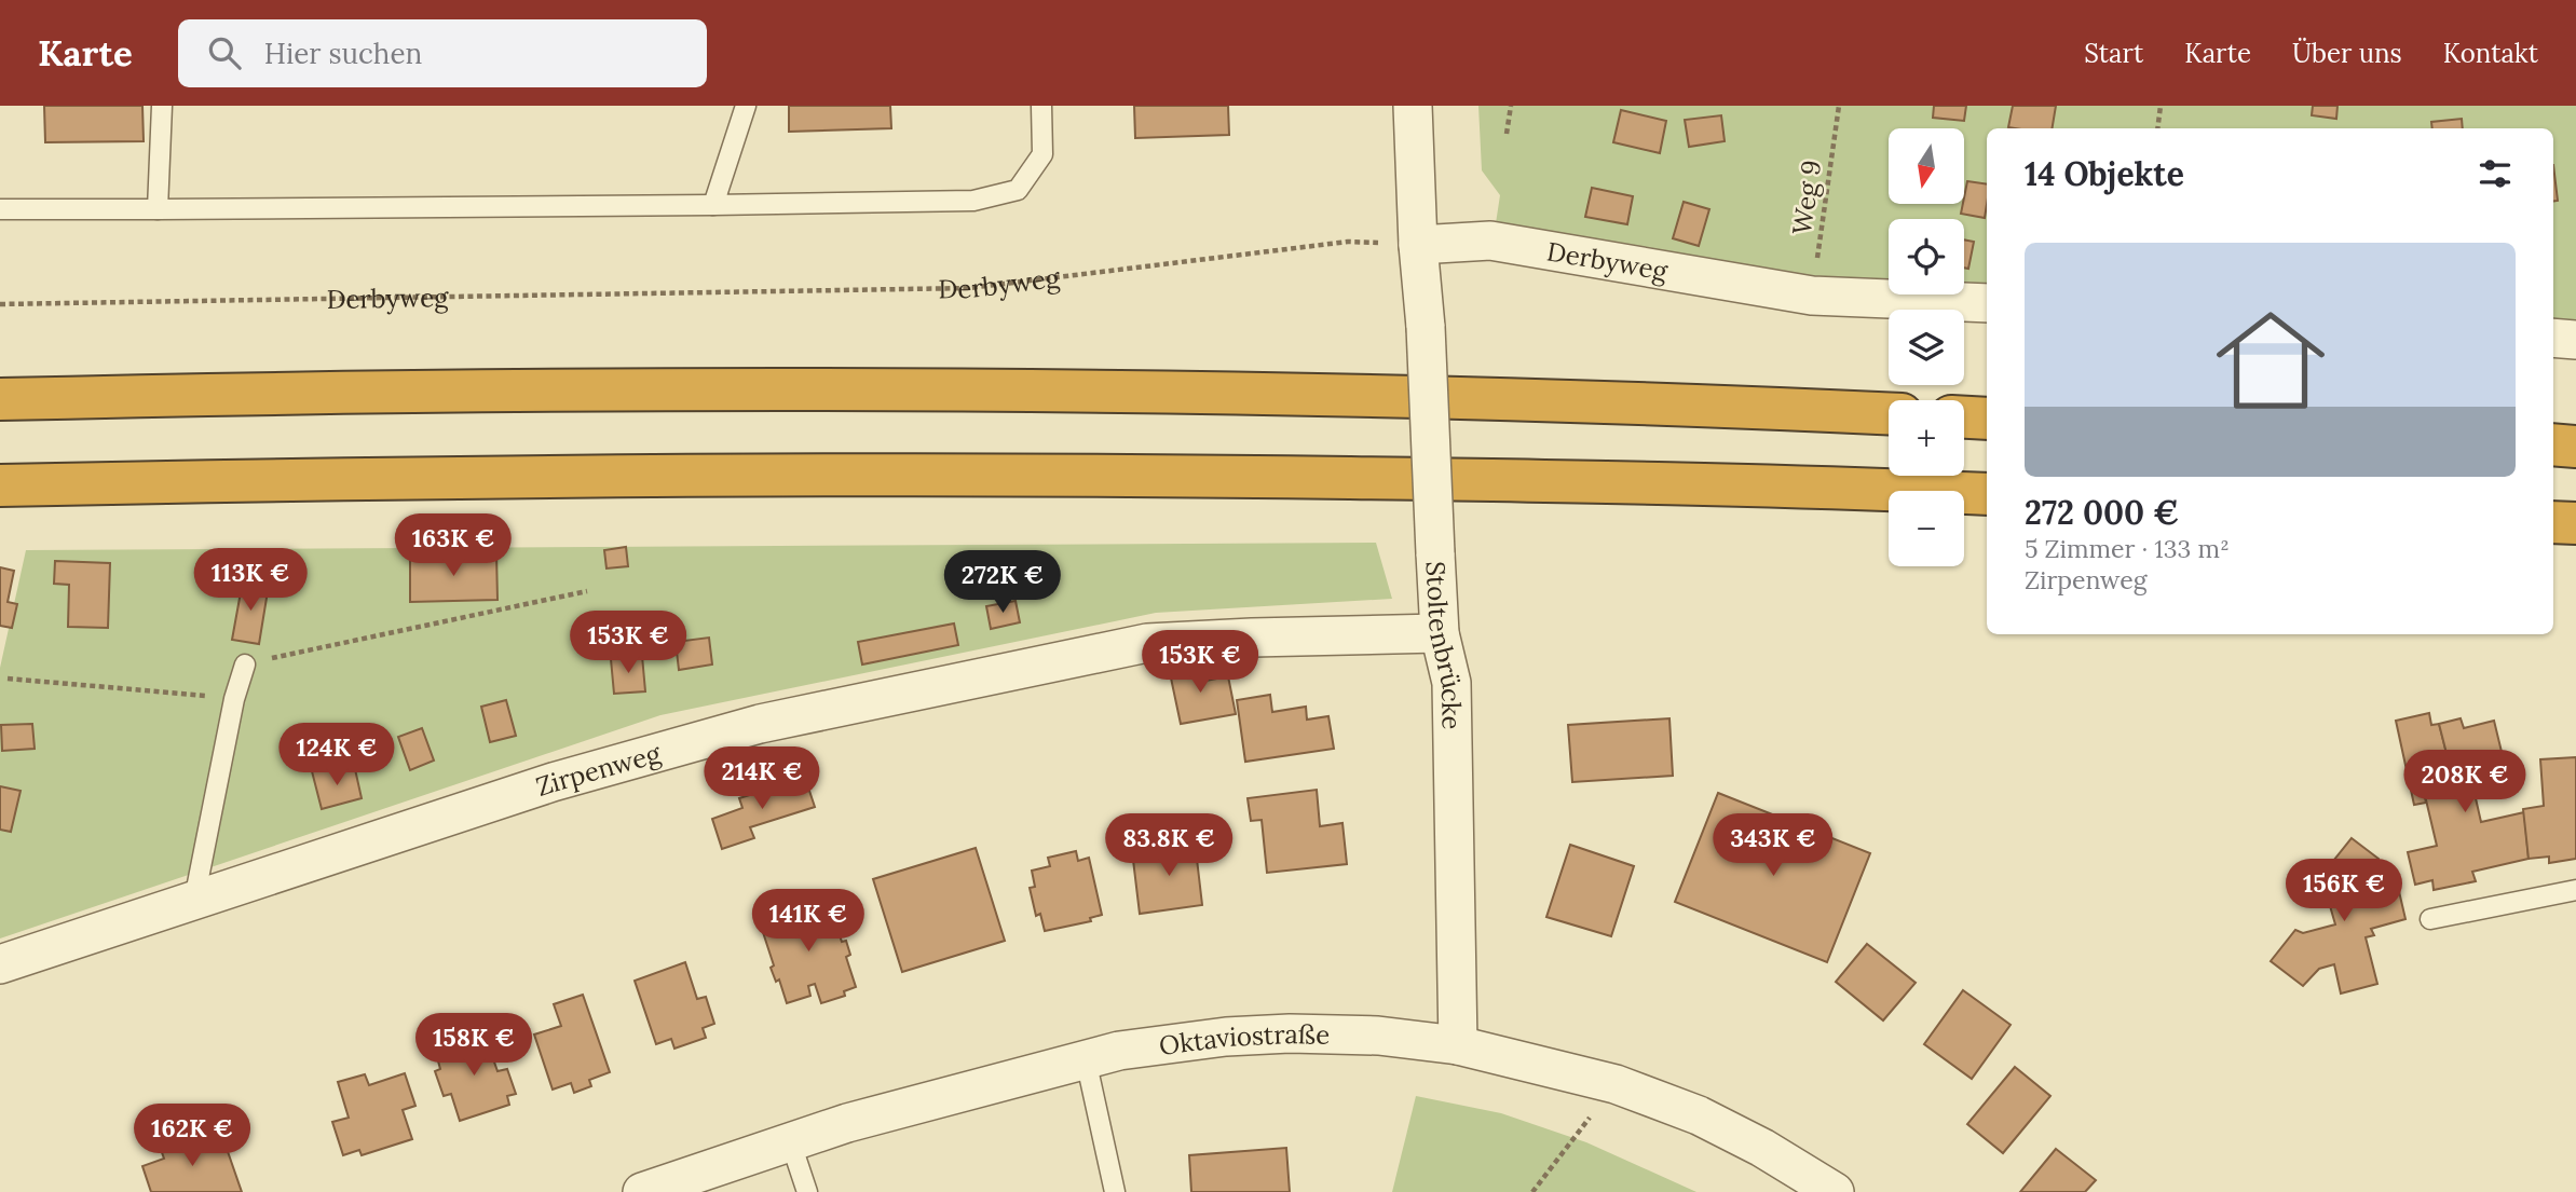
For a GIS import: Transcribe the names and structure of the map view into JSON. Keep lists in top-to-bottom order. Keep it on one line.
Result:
{"streets":{"street":["Derbyweg","Stoltenbrücke","Zirpenweg","Oktaviostraße"],"path":["Weg 9"]},"crossings":[["Weg 9","Derbyweg"],["Derbyweg","Stoltenbrücke"],["Stoltenbrücke","Zirpenweg"],["Stoltenbrücke","Oktaviostraße"]],"north":"bottom","page":{"header":"Karte","search":"Hier suchen","nav":["Start","Karte","Über uns","Kontakt"],"map_buttons":["+","−"],"heading":"14 Objekte","list":[{"name":"272 000 €","note":"5 Zimmer · 133 m² · Zirpenweg"}],"price":["163K €","113K €","272K €","153K €","153K €","124K €","214K €","208K €","83.8K €","343K €","156K €","141K €","158K €","162K €"]}}
